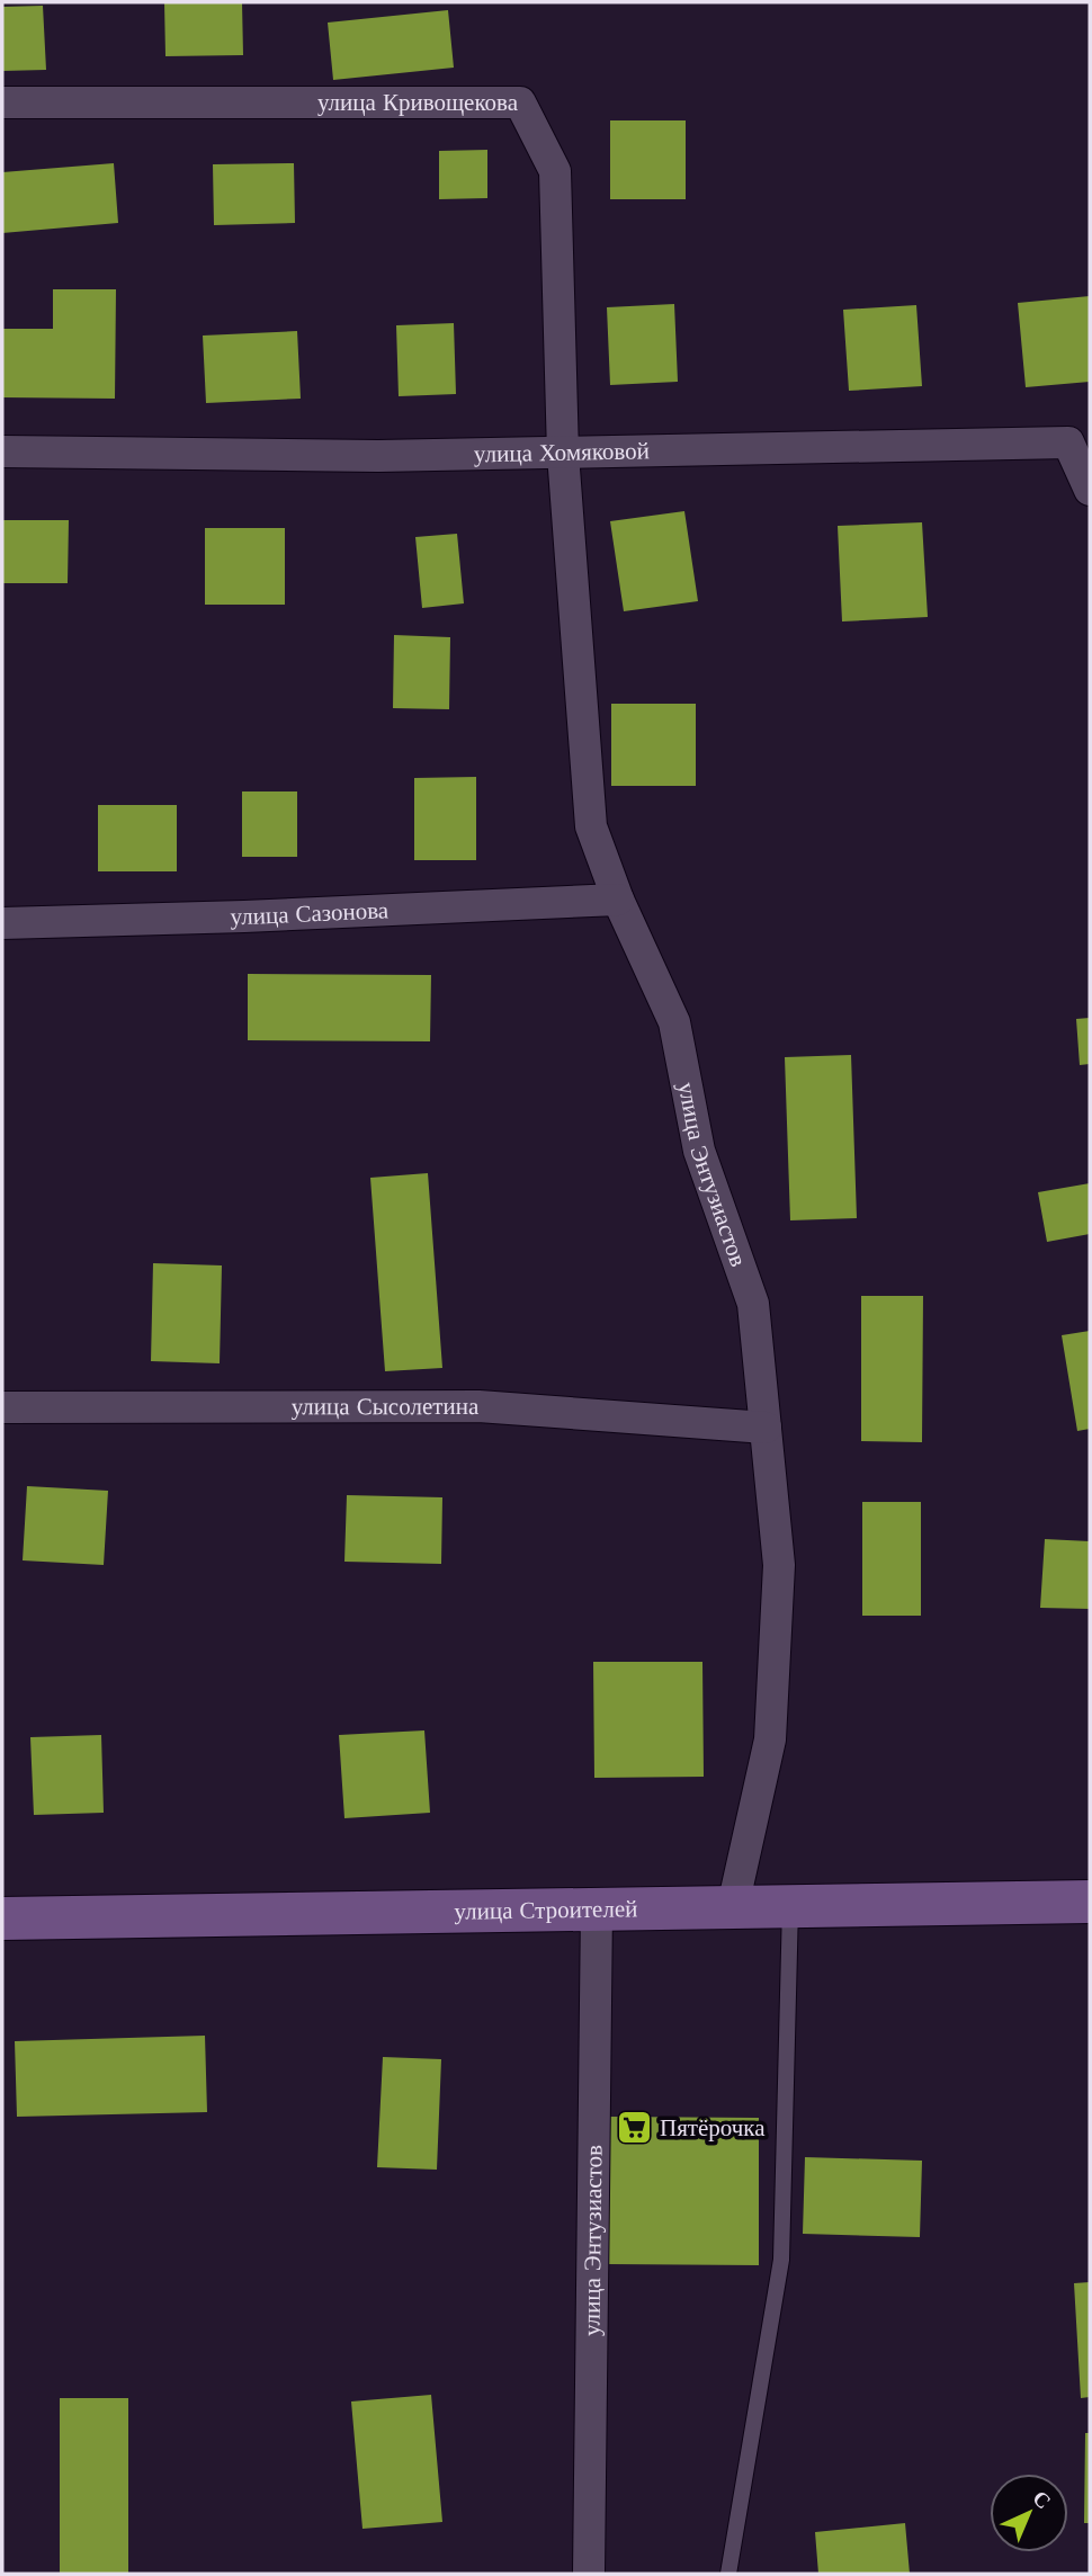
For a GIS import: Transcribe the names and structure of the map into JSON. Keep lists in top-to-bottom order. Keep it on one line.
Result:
{"streets":{"main road":["улица Строителей"],"street":["улица Кривощекова","улица Хомяковой","улица Сазонова","улица Энтузиастов","улица Сысолетина"]},"crossings":[["улица Кривощекова","улица Хомяковой"],["улица Кривощекова","улица Энтузиастов"],["улица Хомяковой","улица Энтузиастов"],["улица Сазонова","улица Энтузиастов"],["улица Энтузиастов","улица Сысолетина"],["улица Энтузиастов","улица Строителей"]],"places":{"supermarket":["Пятёрочка"]},"north":"top right"}
